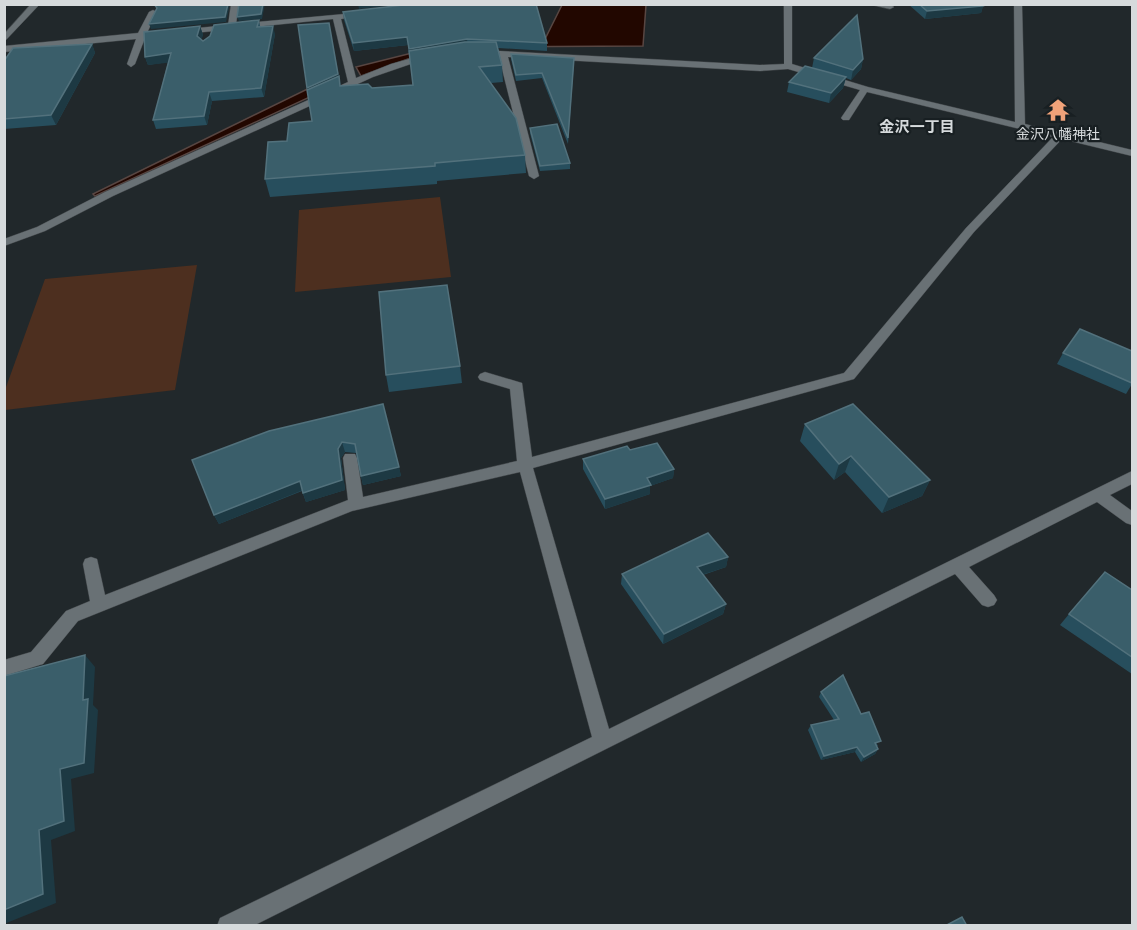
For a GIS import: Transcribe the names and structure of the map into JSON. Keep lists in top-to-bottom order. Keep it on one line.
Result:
{"districts":["金沢一丁目"],"places":{"temple":["金沢八幡神社"]}}
